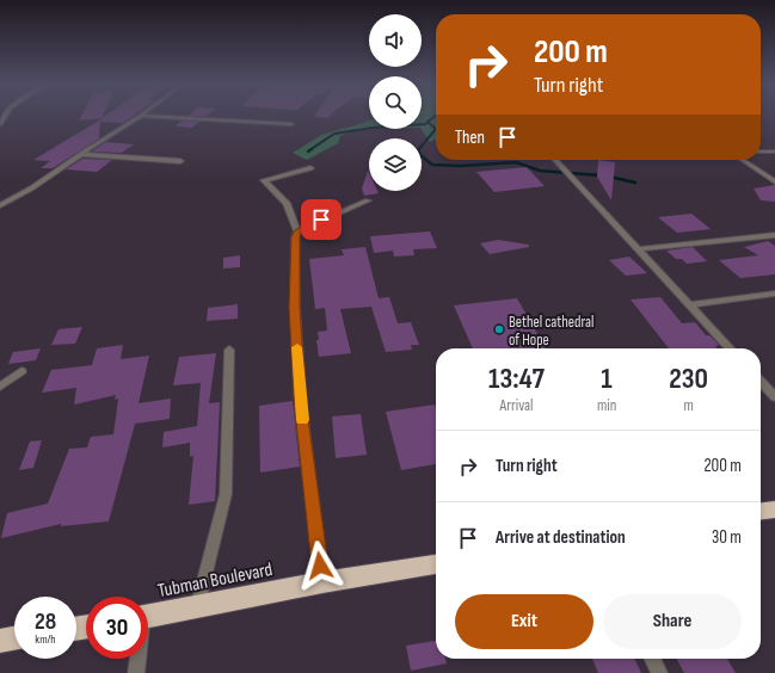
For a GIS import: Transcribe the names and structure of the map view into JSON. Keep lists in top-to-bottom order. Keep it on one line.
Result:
{"streets":{"highway":["Tubman Boulevard"]},"places":["Bethel cathedral of Hope"],"page":{"turn":["200 m","Turn right"],"then":"Then","eta":["13:47","Arrival","1","min","230","m"],"list":[{"name":"Turn right","value":"200 m"},{"name":"Arrive at destination","value":"30 m"}],"buttons":["Exit","Share"],"speed":"28 km/h","limit":"30"}}
